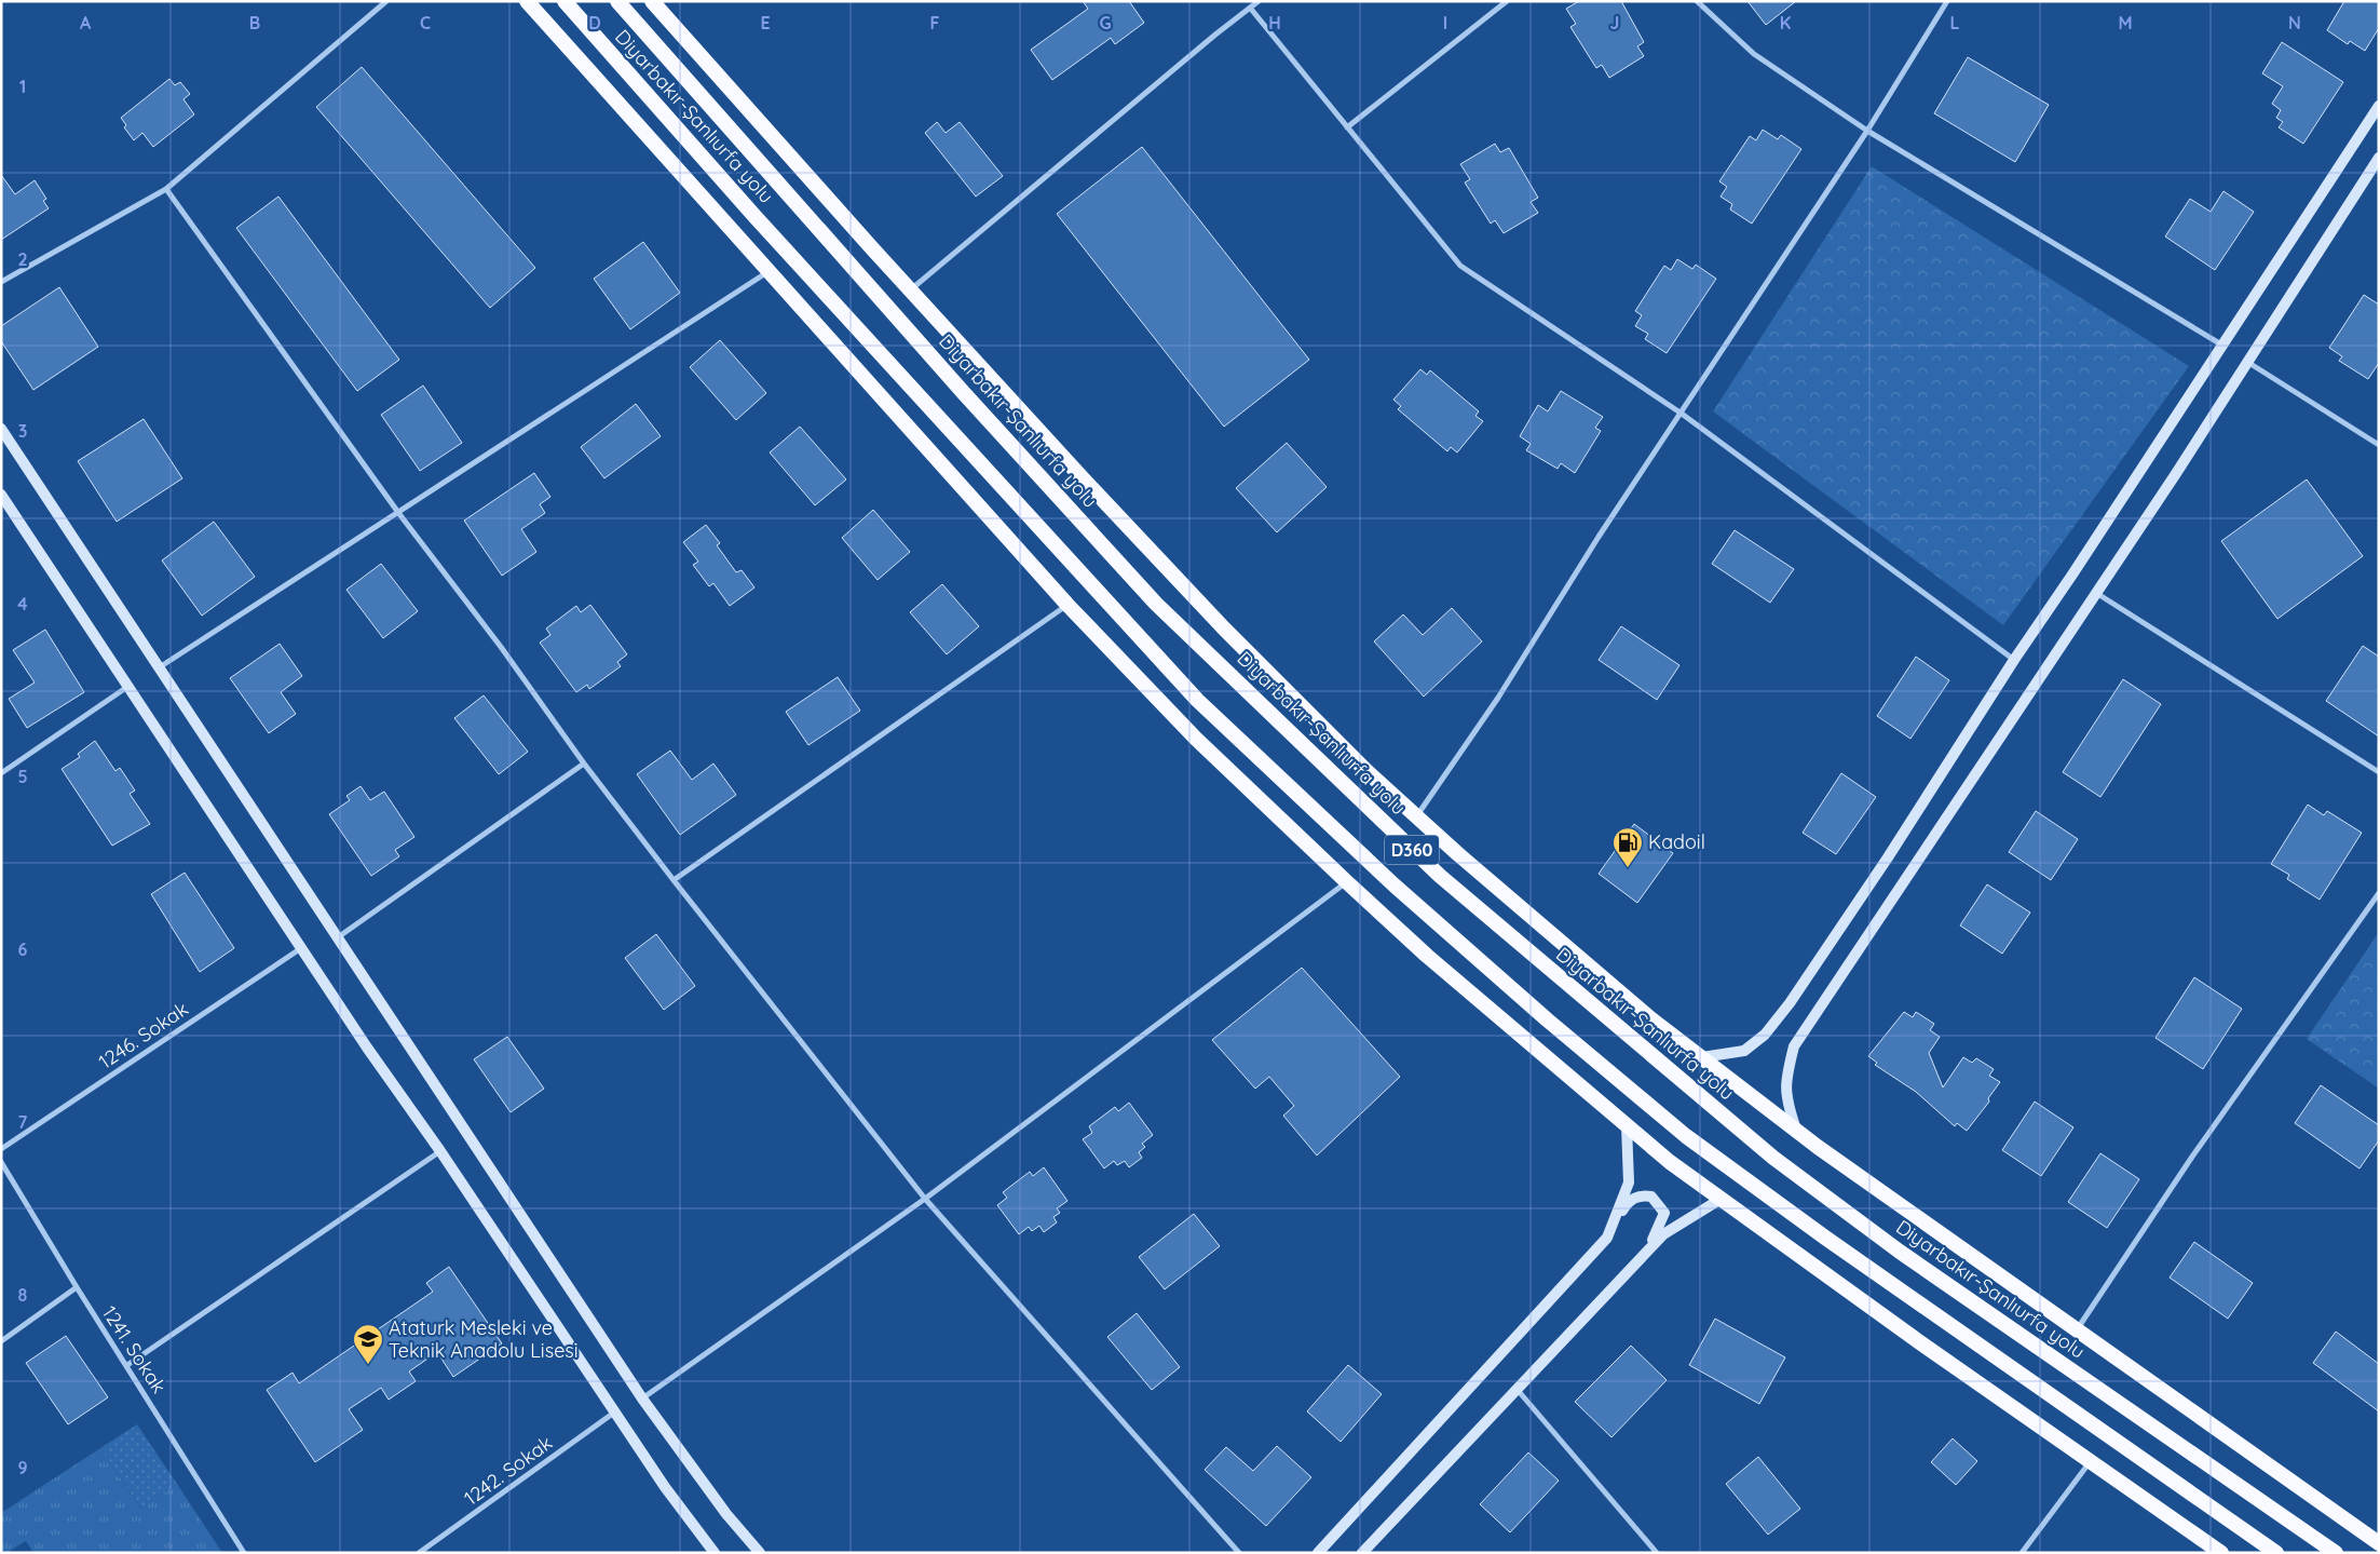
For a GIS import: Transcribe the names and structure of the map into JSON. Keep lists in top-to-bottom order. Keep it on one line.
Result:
{"streets":{"highway":["Diyarbakır-Şanlıurfa yolu","D360"],"street":["1246. Sokak","1241. Sokak","1242. Sokak"]},"places":{"fuel station":["Kadoil"],"school or university":["Ataturk Mesleki ve Teknik Anadolu Lisesi"]},"grid":{"columns":["A","B","C","D","E","F","G","H","I","J","K","L","M","N"],"rows":["1","2","3","4","5","6","7","8","9"]}}
